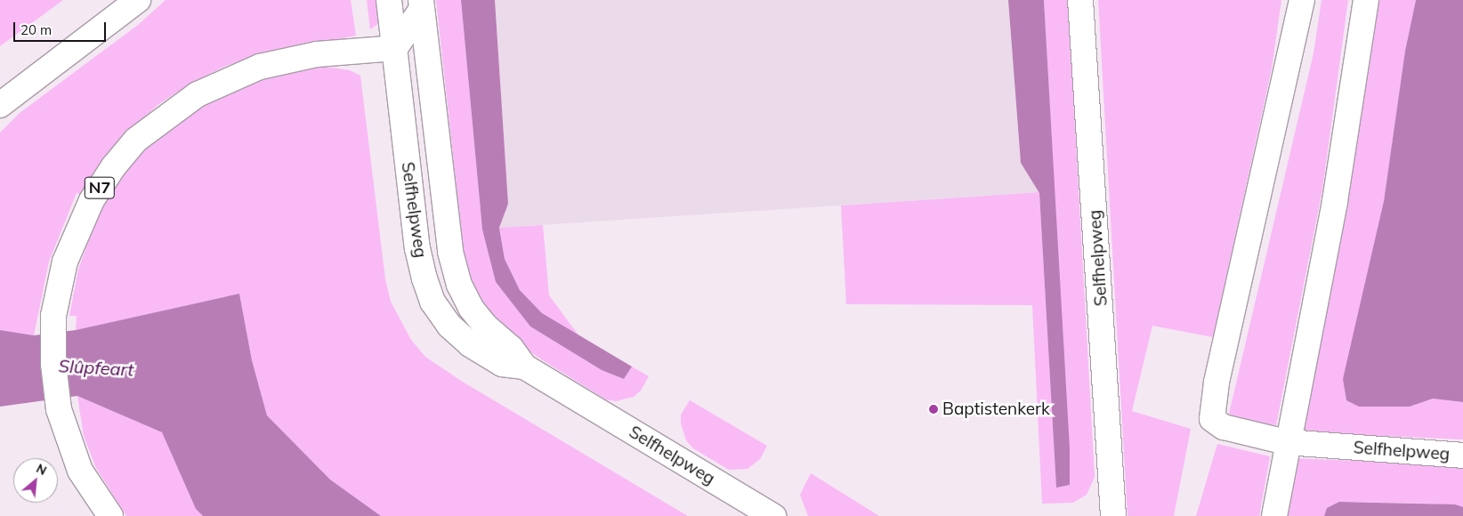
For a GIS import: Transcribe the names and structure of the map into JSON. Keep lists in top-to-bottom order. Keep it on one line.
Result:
{"streets":{"main road":["N7","Selfhelpweg"]},"crossings":[["N7","Selfhelpweg"]],"water":["Slûpfeart"],"places":["Baptistenkerk"],"scale_bar":"20 m","north":"top right"}
